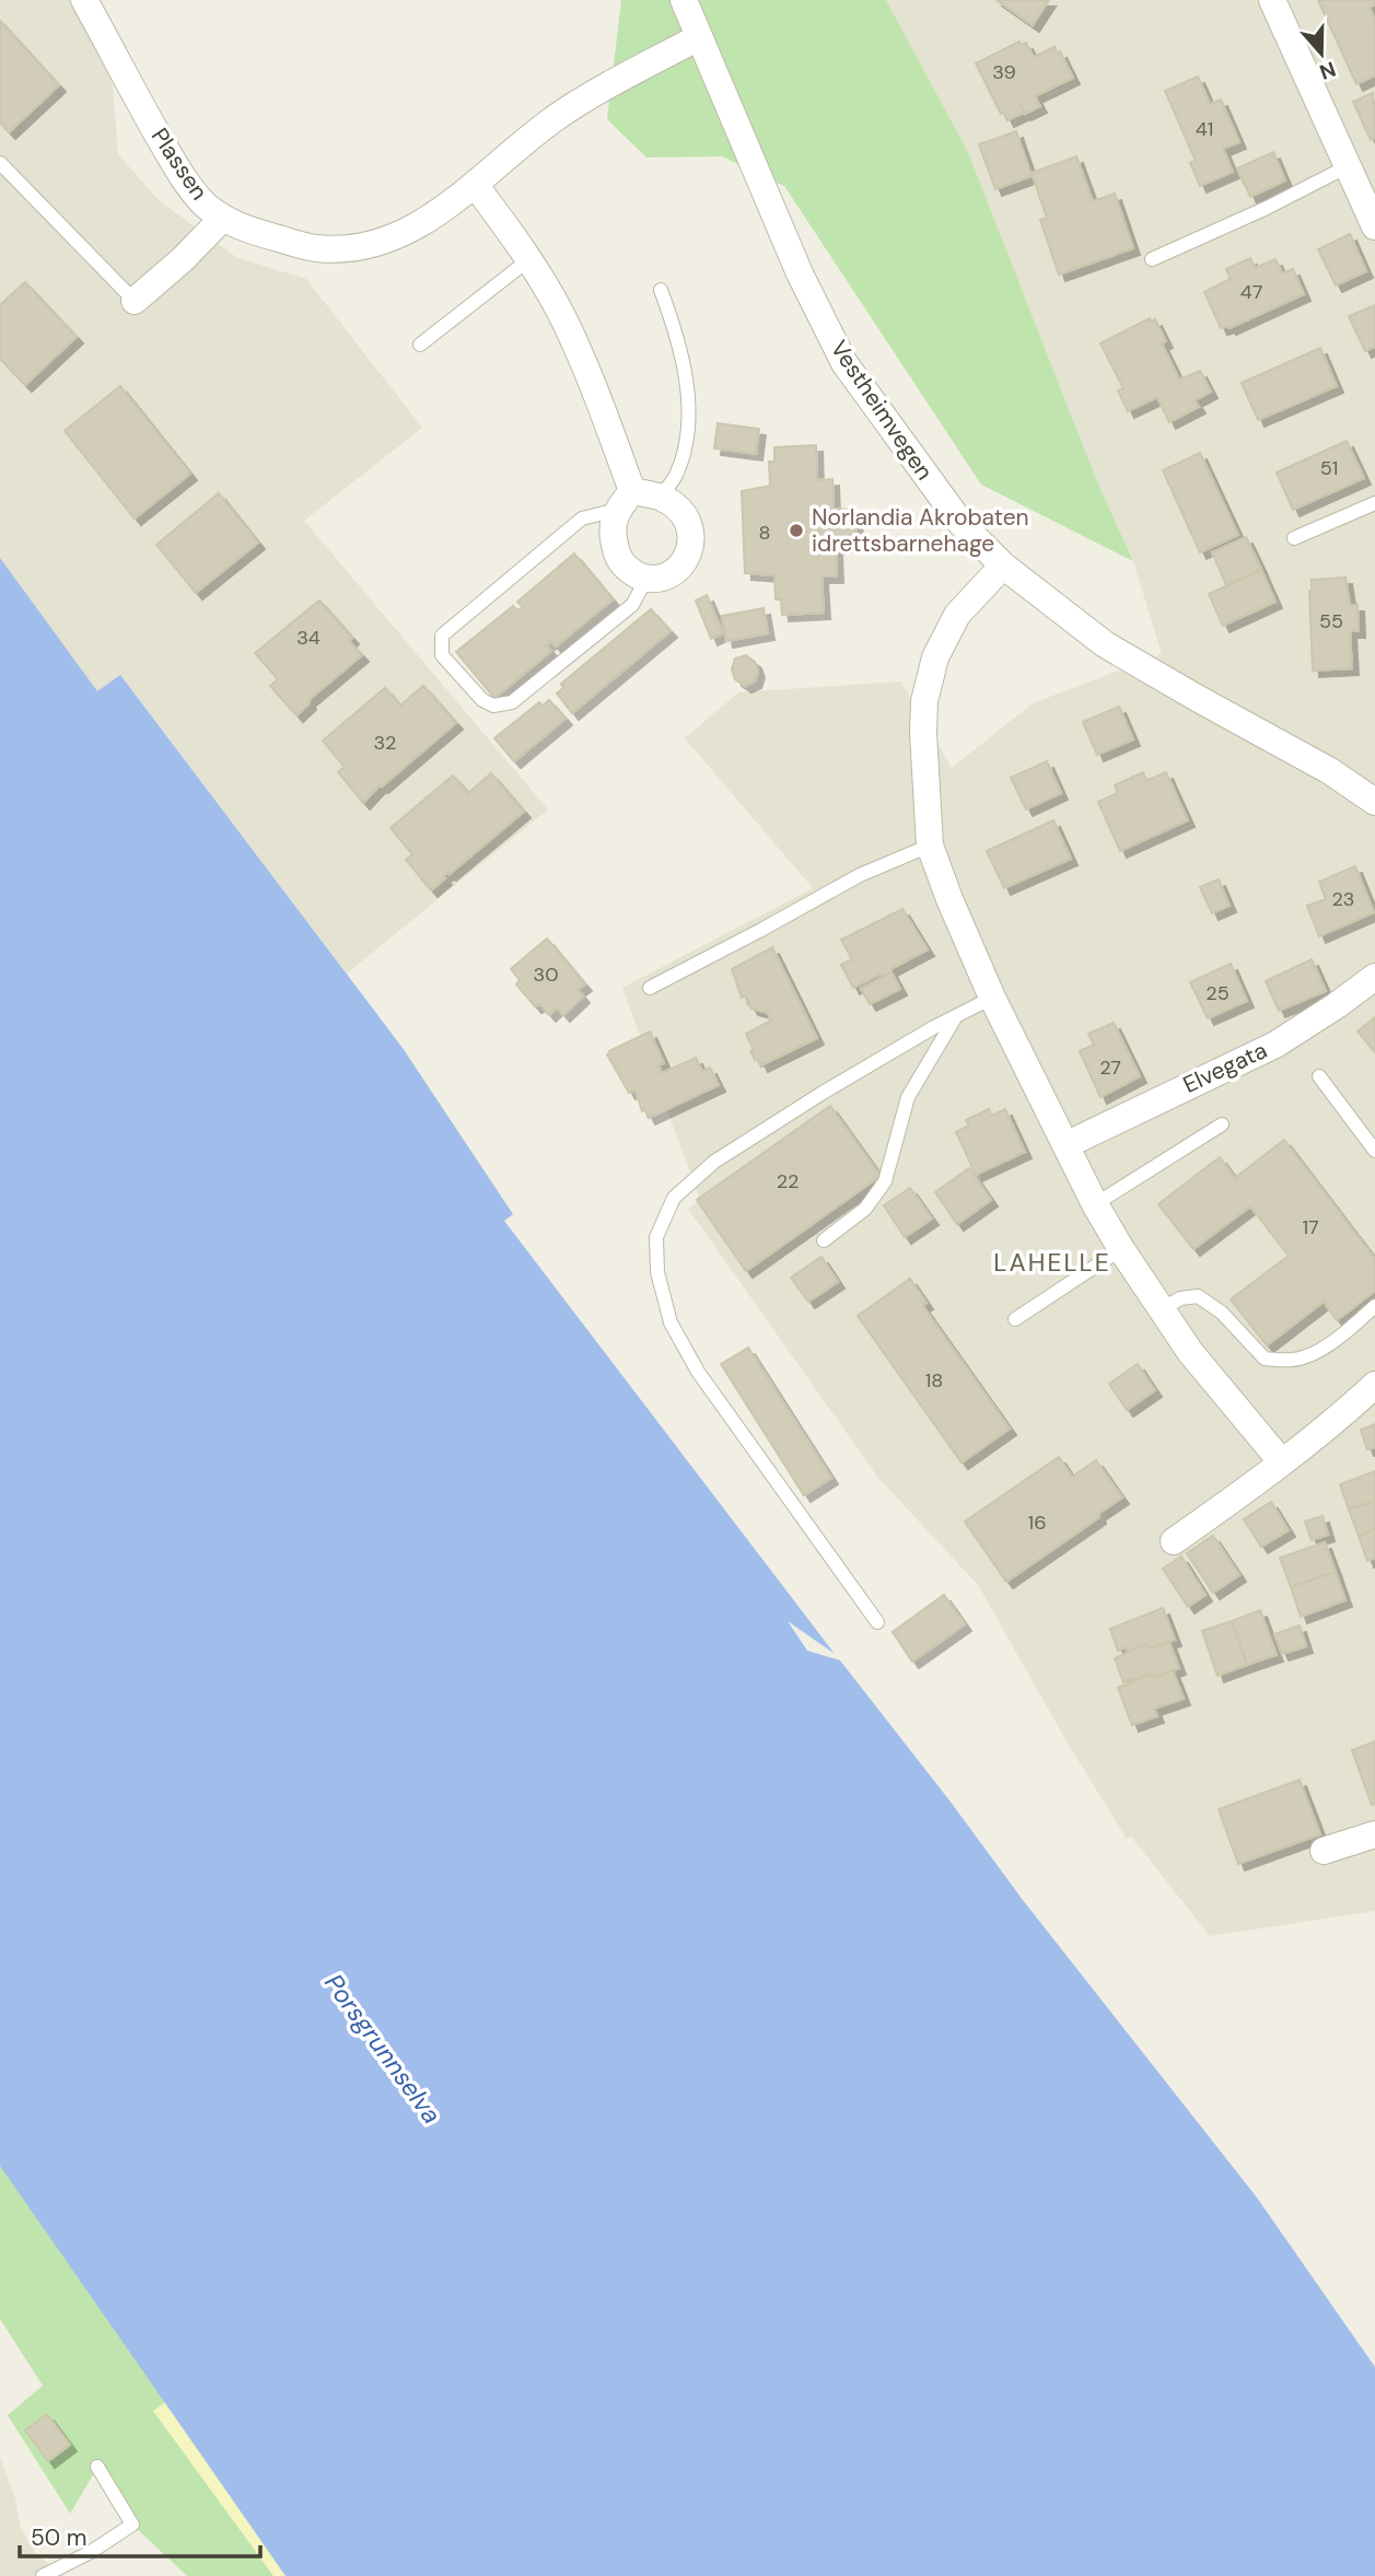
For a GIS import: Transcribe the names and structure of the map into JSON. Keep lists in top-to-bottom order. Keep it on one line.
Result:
{"streets":{"street":["Plassen","Vestheimvegen","Elvegata"]},"districts":["LAHELLE"],"water":["Porsgrunnselva"],"places":["Norlandia Akrobaten idrettsbarnehage"],"house_numbers":["39","41","47","51","8","55","34","32","23","30","25","27","22","17","18","16"],"scale_bar":"50 m","north":"bottom"}
